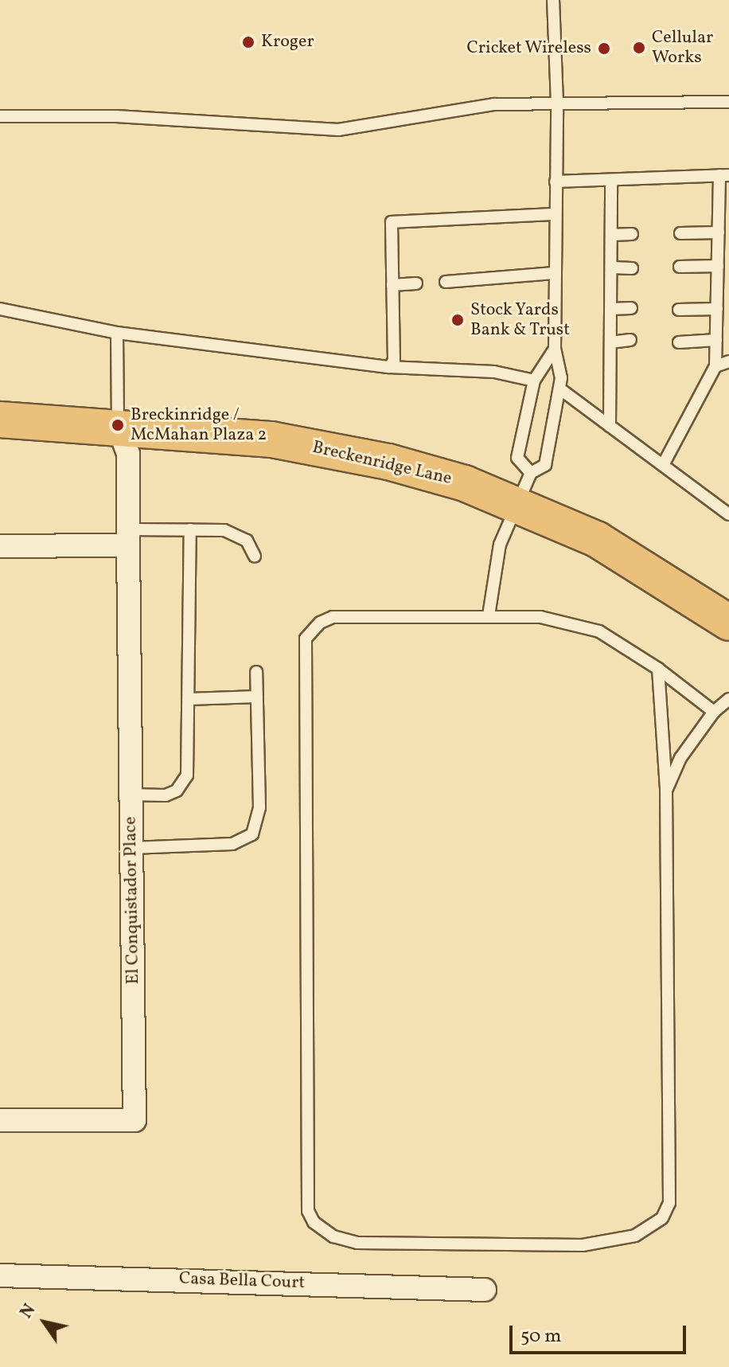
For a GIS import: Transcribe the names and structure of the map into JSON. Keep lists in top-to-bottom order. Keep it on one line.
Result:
{"streets":{"main road":["Breckenridge Lane"],"street":["El Conquistador Place","Casa Bella Court"]},"crossings":[["Breckenridge Lane","El Conquistador Place"]],"places":["Kroger","Cellular Works","Cricket Wireless","Stock Yards Bank & Trust","Breckinridge / McMahan Plaza 2"],"scale_bar":"50 m","north":"top left"}
